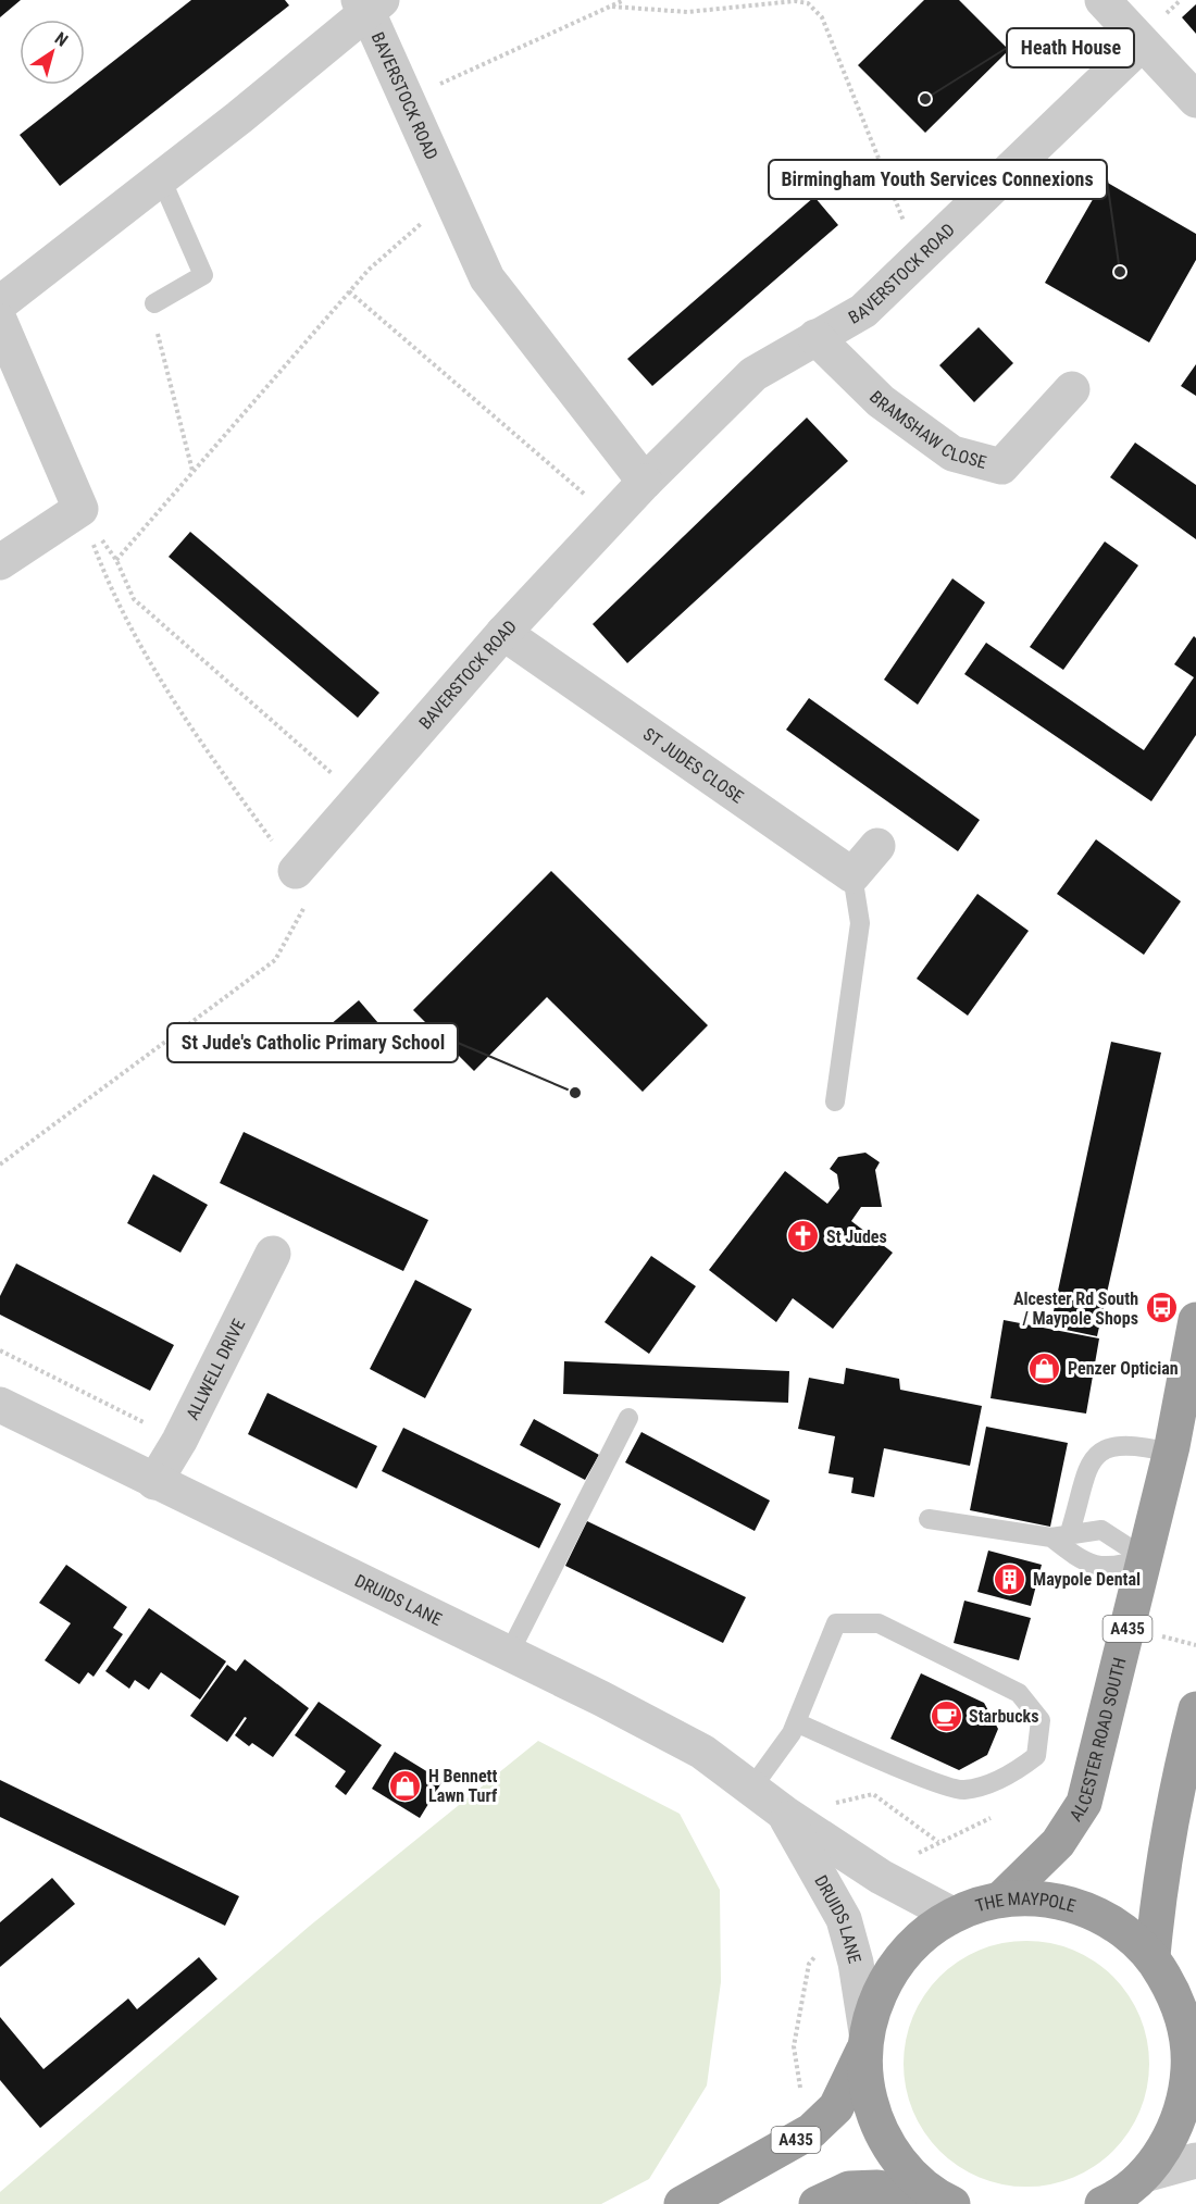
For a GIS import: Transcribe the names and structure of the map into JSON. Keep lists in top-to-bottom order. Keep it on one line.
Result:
{"streets":{"highway":["A435","ALCESTER ROAD SOUTH","THE MAYPOLE"],"street":["BAVERSTOCK ROAD","BRAMSHAW CLOSE","ST JUDES CLOSE","ALLWELL DRIVE","DRUIDS LANE"]},"crossings":[["BAVERSTOCK ROAD","BRAMSHAW CLOSE"],["BAVERSTOCK ROAD","ST JUDES CLOSE"],["ALLWELL DRIVE","DRUIDS LANE"],["DRUIDS LANE","A435"],["DRUIDS LANE","THE MAYPOLE"],["A435","THE MAYPOLE"],["ALCESTER ROAD SOUTH","THE MAYPOLE"]],"places":{"other":["Heath House","Birmingham Youth Services Connexions","St Jude's Catholic Primary School"],"church":["St Judes"],"bus stop":["Alcester Rd South / Maypole Shops"],"shop":["Penzer Optician","H Bennett Lawn Turf"],"building":["Maypole Dental"],"cafe":["Starbucks"]},"north":"top right"}
